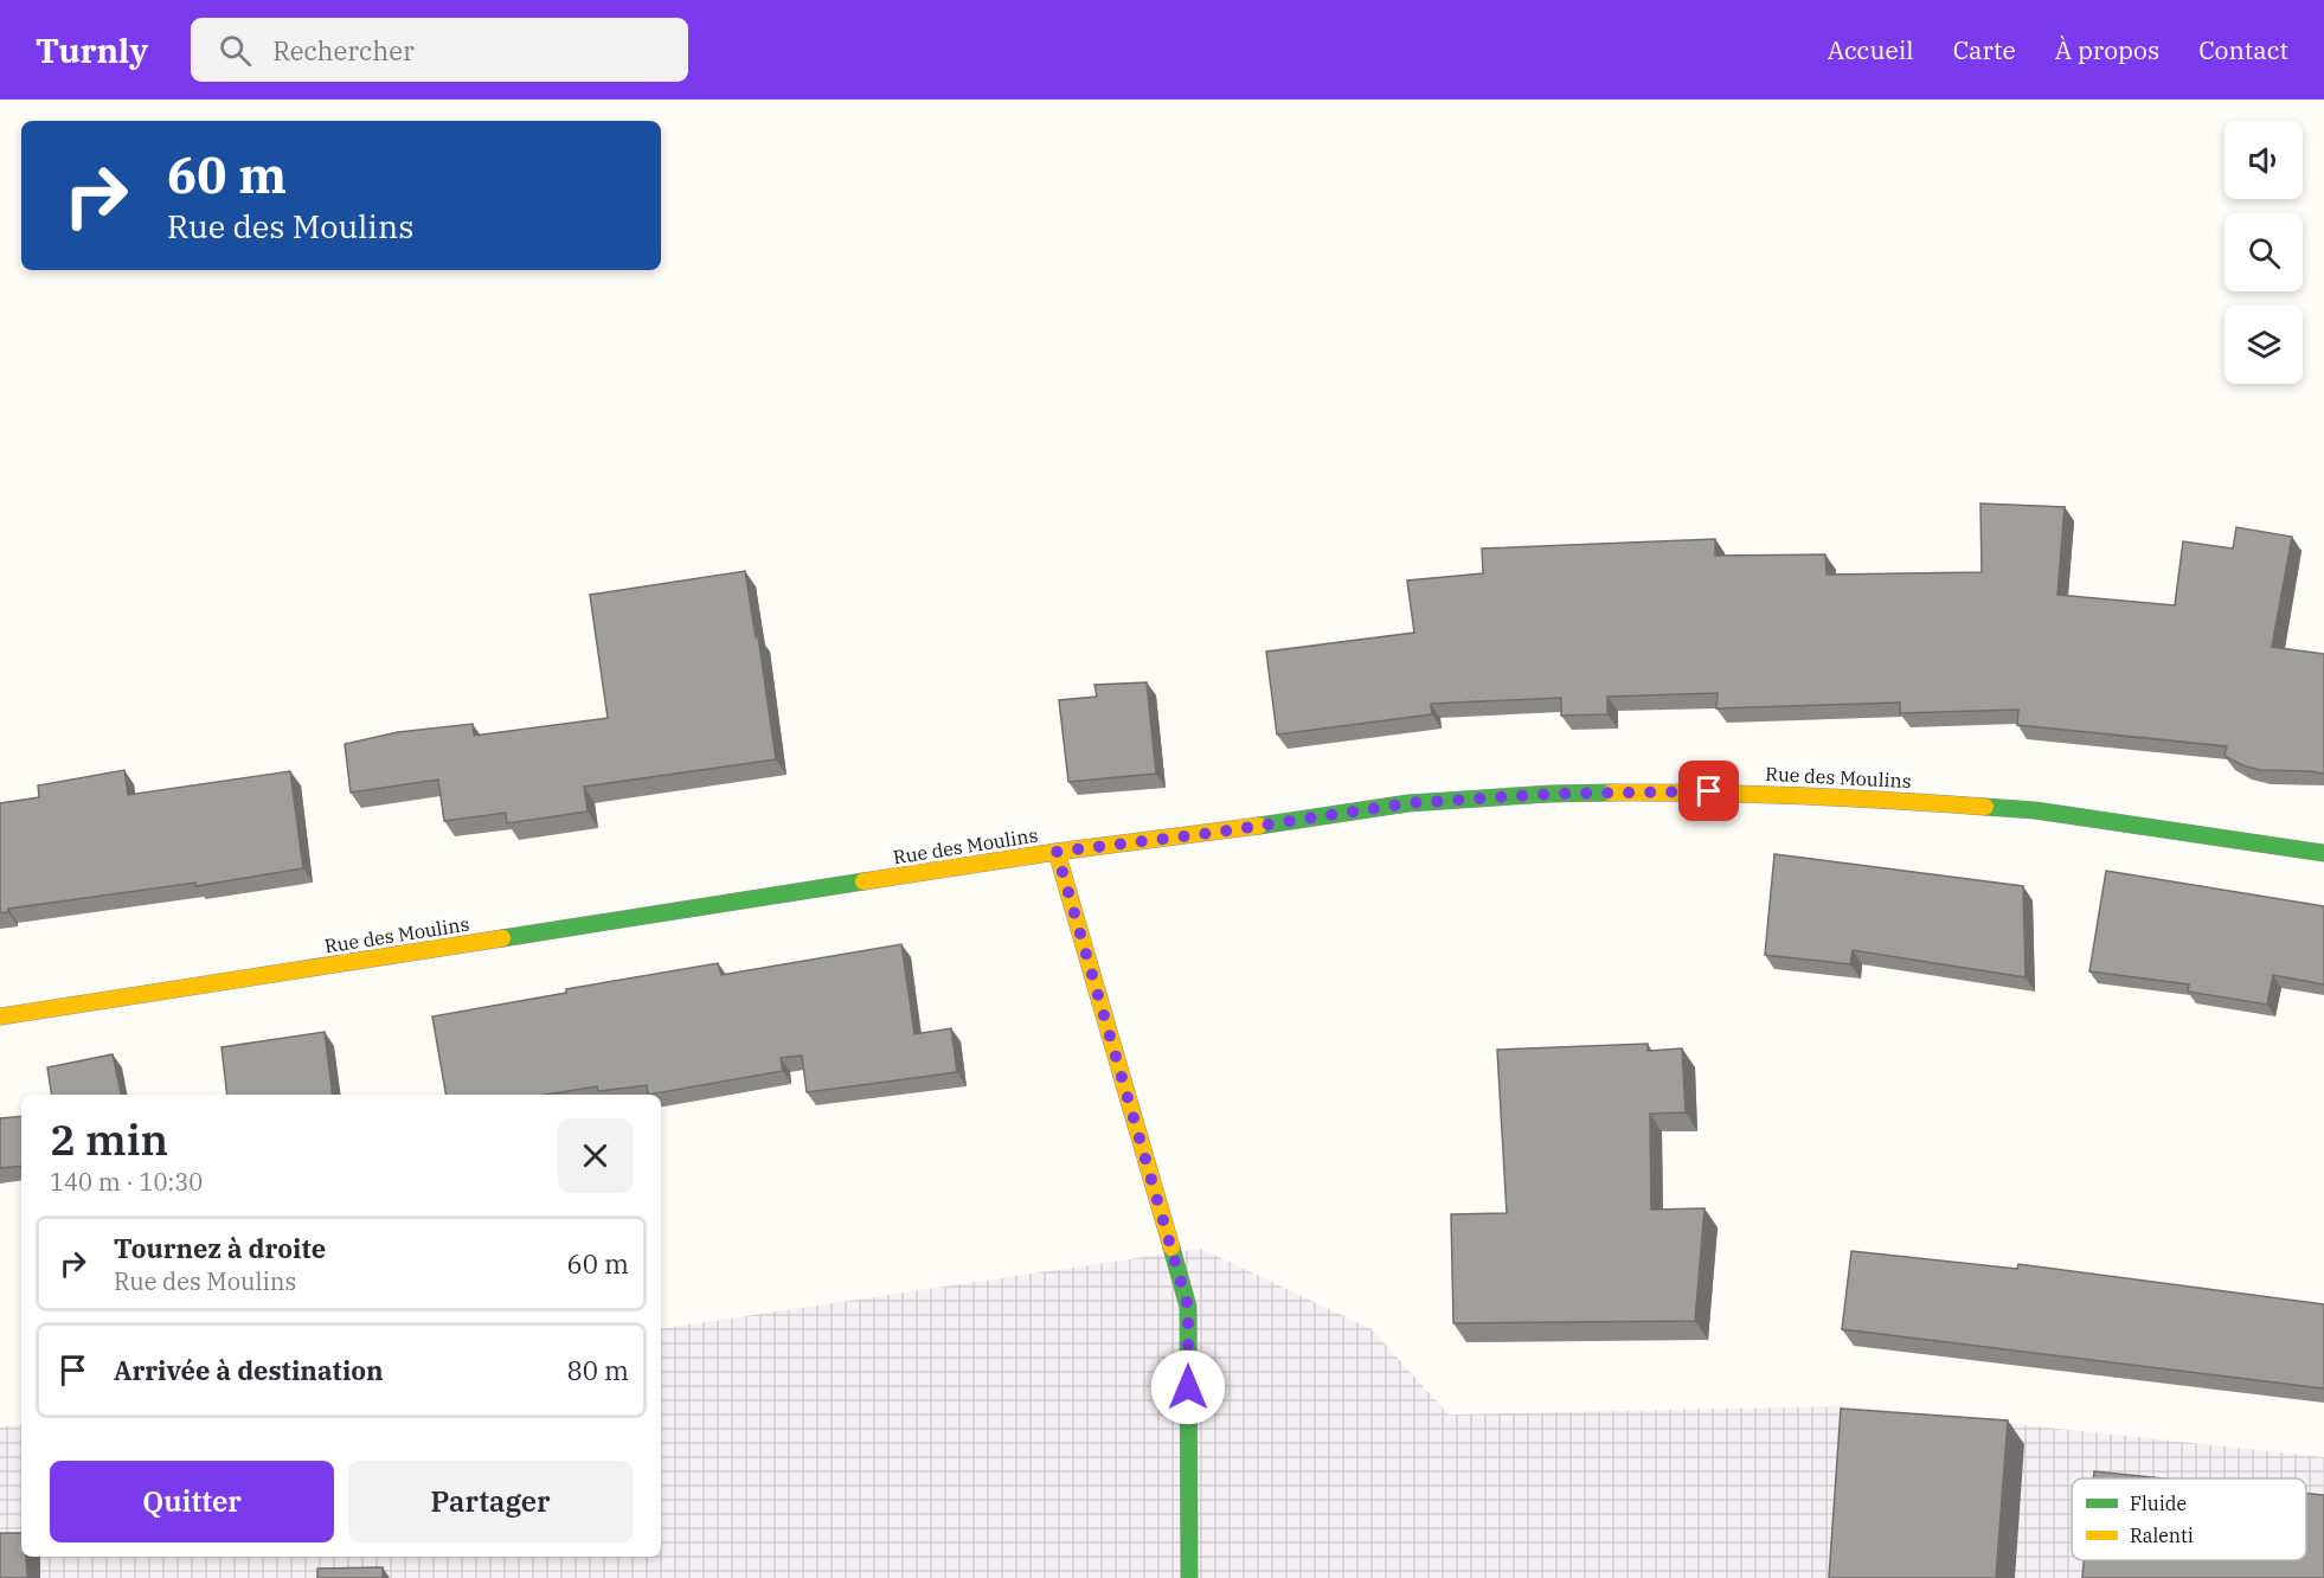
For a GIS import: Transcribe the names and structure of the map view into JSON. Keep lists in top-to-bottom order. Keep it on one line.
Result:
{"streets":{"main road":["Rue des Moulins"]},"legend":["Fluide","Ralenti"],"page":{"header":"Turnly","search":"Rechercher","nav":["Accueil","Carte","À propos","Contact"],"turn":["60 m","Rue des Moulins"],"heading":["2 min","140 m · 10:30"],"list":[{"name":"Tournez à droite","note":"Rue des Moulins","value":"60 m"},{"name":"Arrivée à destination","value":"80 m"}],"buttons":["Quitter","Partager"]}}
